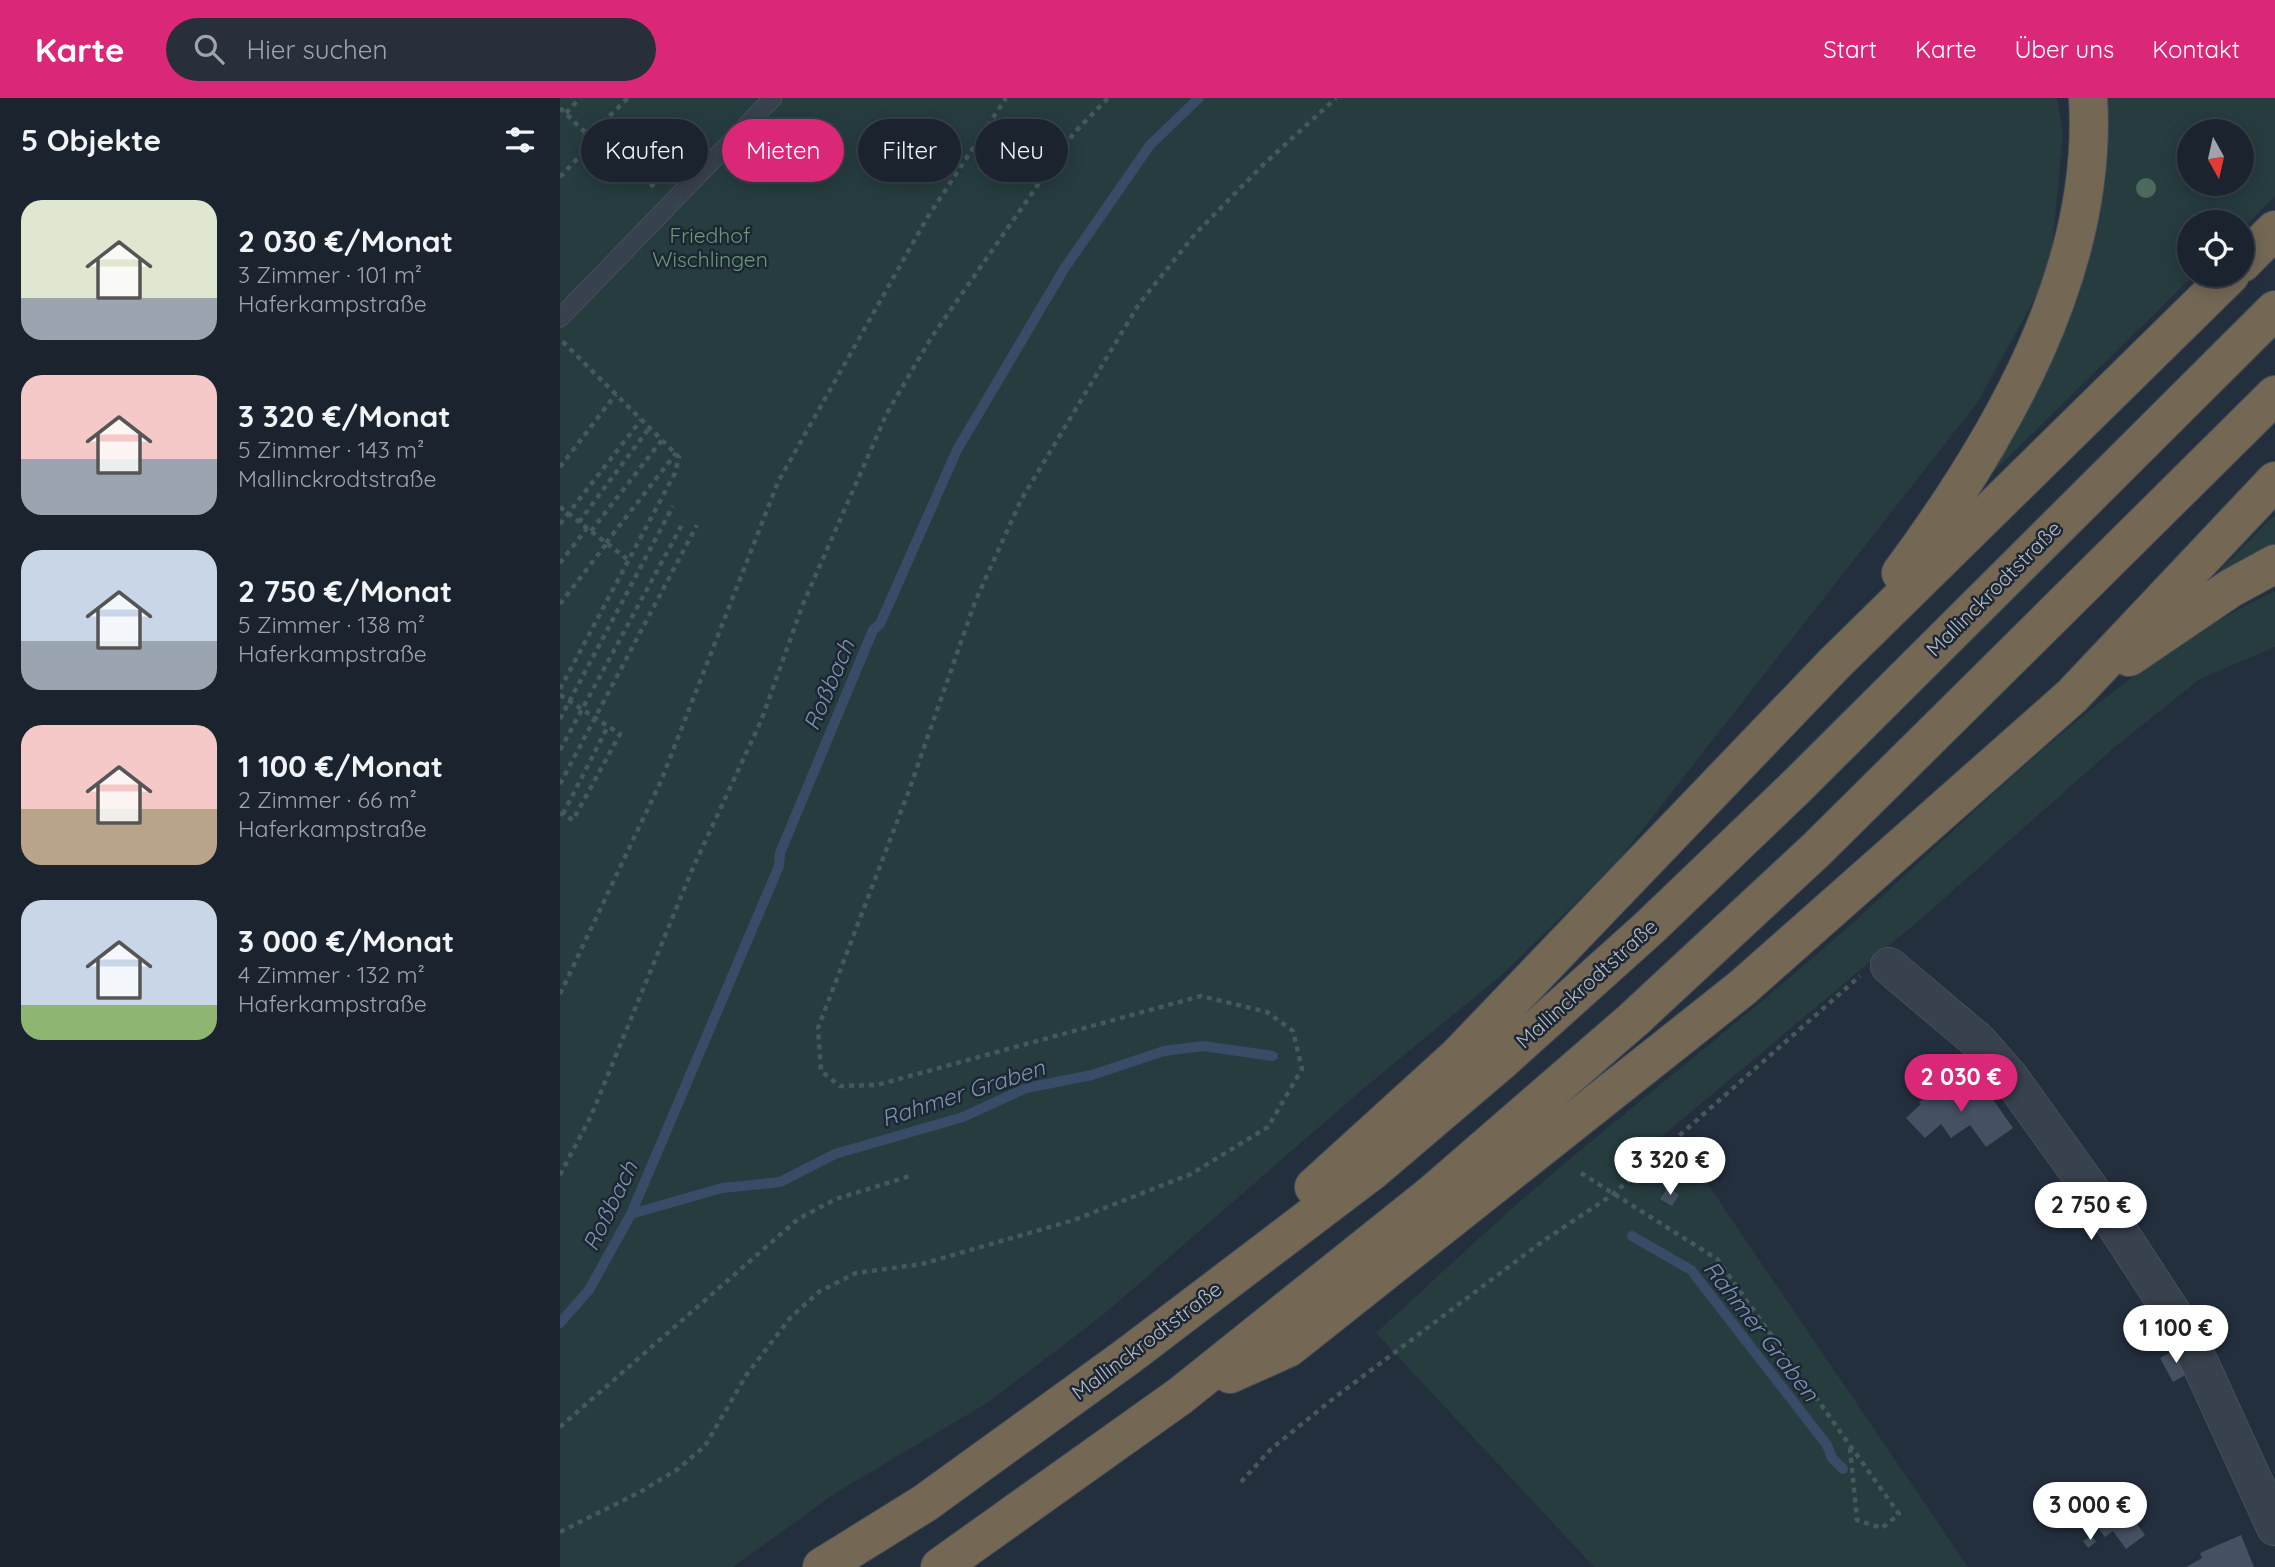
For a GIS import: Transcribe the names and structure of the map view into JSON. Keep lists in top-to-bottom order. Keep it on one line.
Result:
{"streets":{"highway":["Mallinckrodtstraße"]},"water":["Roßbach","Rahmer Graben"],"parks":["Friedhof Wischlingen"],"north":"bottom","page":{"header":"Karte","search":"Hier suchen","nav":["Start","Karte","Über uns","Kontakt"],"heading":"5 Objekte","chip":["Kaufen","Mieten","Filter","Neu"],"list":[{"name":"2 030 €/Monat","note":"3 Zimmer · 101 m² · Haferkampstraße"},{"name":"3 320 €/Monat","note":"5 Zimmer · 143 m² · Mallinckrodtstraße"},{"name":"2 750 €/Monat","note":"5 Zimmer · 138 m² · Haferkampstraße"},{"name":"1 100 €/Monat","note":"2 Zimmer · 66 m² · Haferkampstraße"},{"name":"3 000 €/Monat","note":"4 Zimmer · 132 m² · Haferkampstraße"}],"price":["2 030 €","3 320 €","2 750 €","1 100 €","3 000 €"]}}
